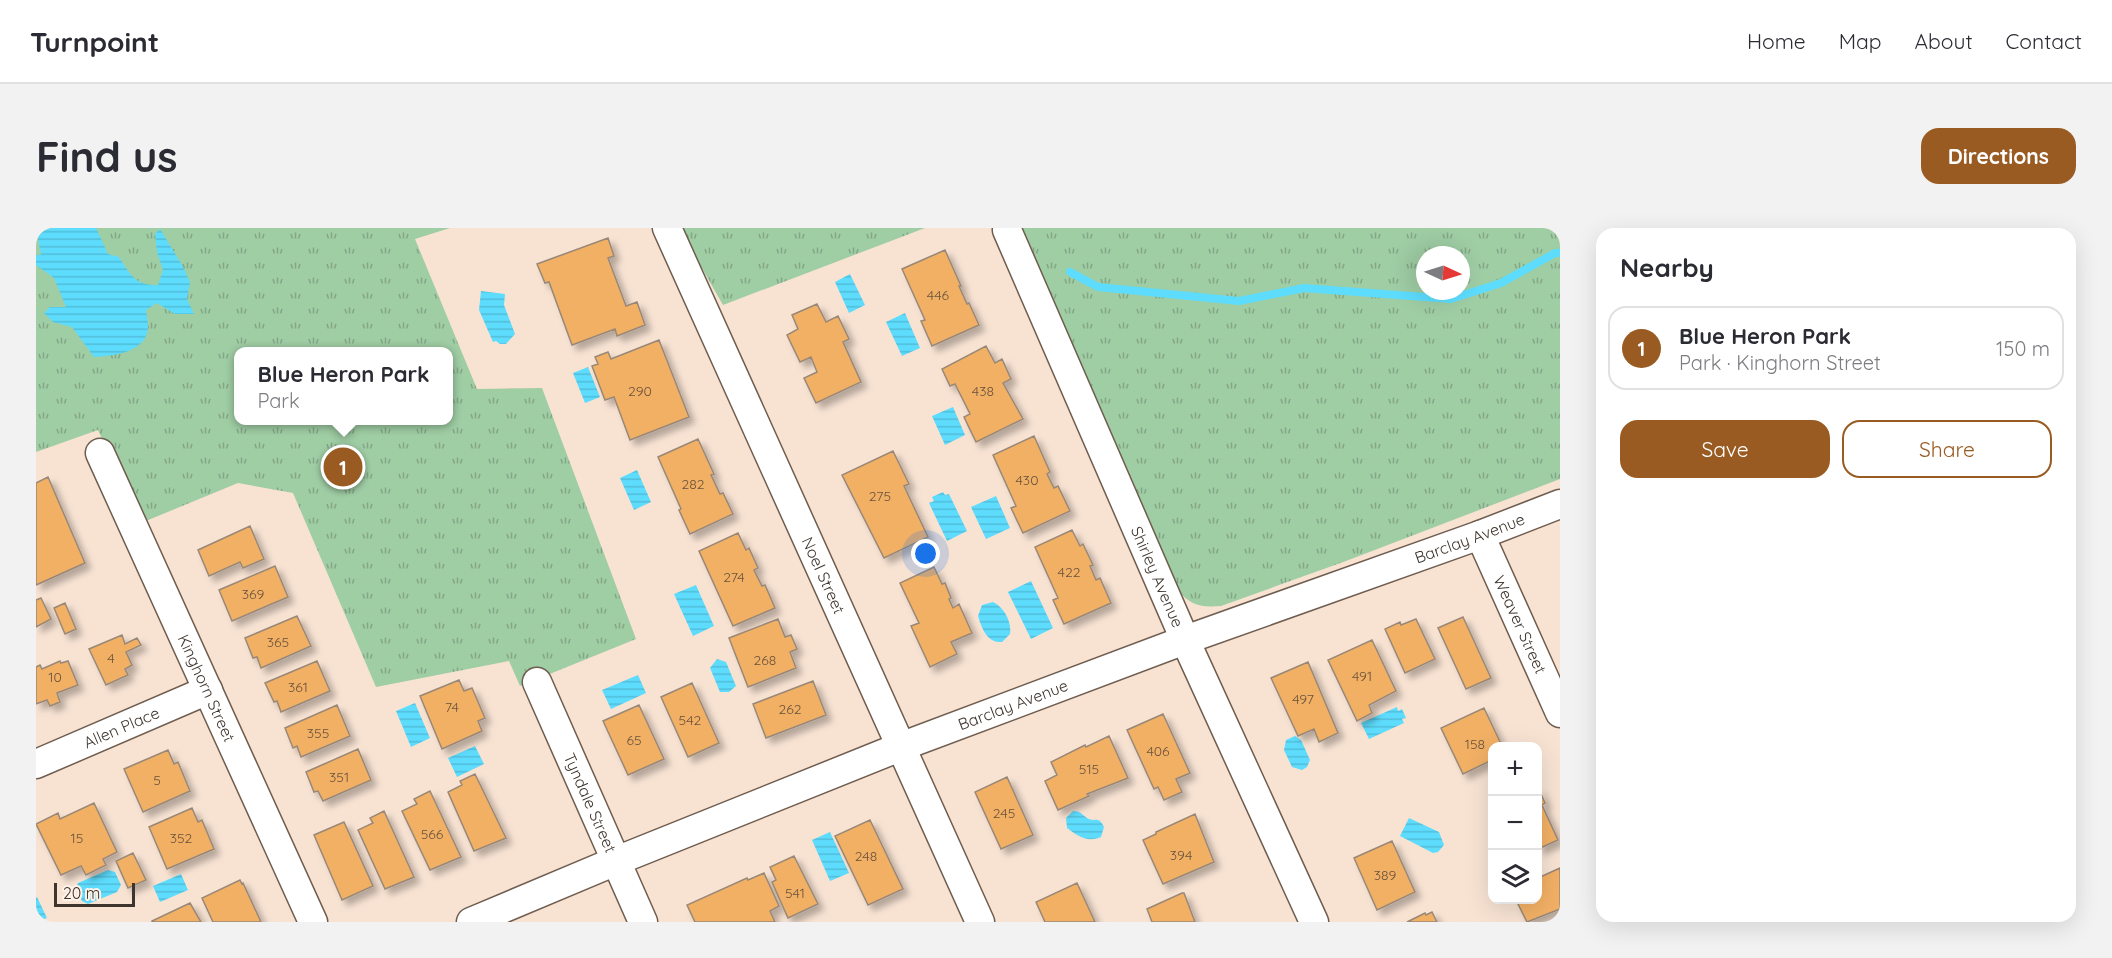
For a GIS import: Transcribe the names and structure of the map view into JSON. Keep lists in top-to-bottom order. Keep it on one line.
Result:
{"streets":{"street":["Barclay Avenue","Noel Street","Shirley Avenue","Weaver Street","Kinghorn Street","Allen Place","Tyndale Street"]},"crossings":[["Barclay Avenue","Noel Street"],["Barclay Avenue","Shirley Avenue"],["Barclay Avenue","Weaver Street"],["Barclay Avenue","Tyndale Street"],["Kinghorn Street","Allen Place"]],"house_numbers":["446","290","438","430","282","275","422","274","369","365","4","268","491","10","361","497","74","262","542","355","65","158","406","515","351","5","245","566","15","352","394","248","389","541"],"scale_bar":"20 m","north":"right","page":{"header":"Turnpoint","nav":["Home","Map","About","Contact"],"buttons":["Directions",["Save","Share"]],"title":"Find us","heading":"Nearby","list":[{"mark":"1","name":"Blue Heron Park","note":"Park · Kinghorn Street","value":"150 m"}],"popup":["Blue Heron Park","Park"],"pins":"1","map_buttons":["+","−"],"scale":"20 m"}}
